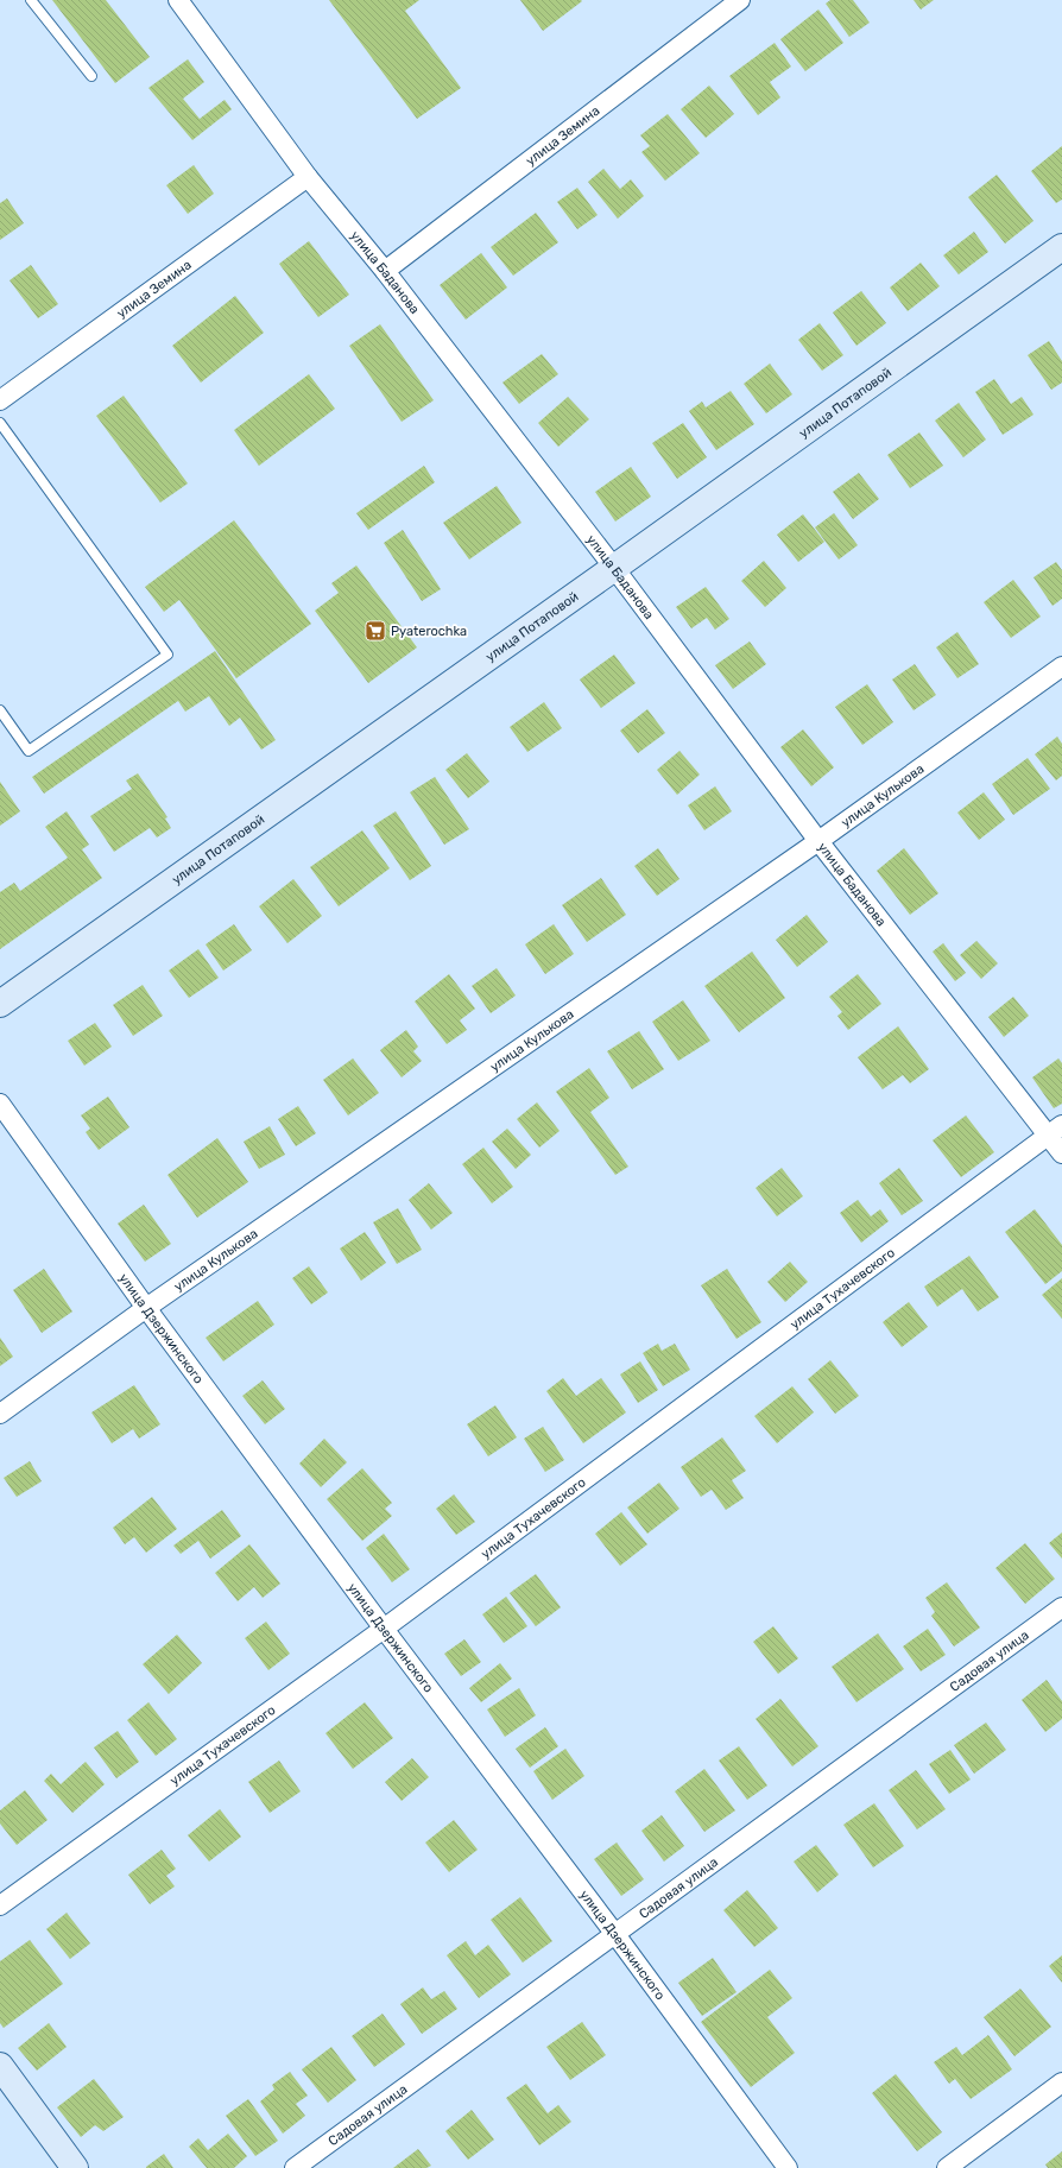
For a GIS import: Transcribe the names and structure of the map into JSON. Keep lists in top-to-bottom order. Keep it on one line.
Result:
{"streets":{"main road":["улица Потаповой"],"street":["улица Земина","улица Баданова","улица Кулькова","улица Тухачевского","улица Дзержинского","Садовая улица"]},"crossings":[["улица Земина","улица Баданова"],["улица Баданова","улица Потаповой"],["улица Баданова","улица Кулькова"],["улица Баданова","улица Тухачевского"],["улица Кулькова","улица Дзержинского"],["улица Тухачевского","улица Дзержинского"],["улица Дзержинского","Садовая улица"]],"places":{"supermarket":["Pyaterochka"]}}
